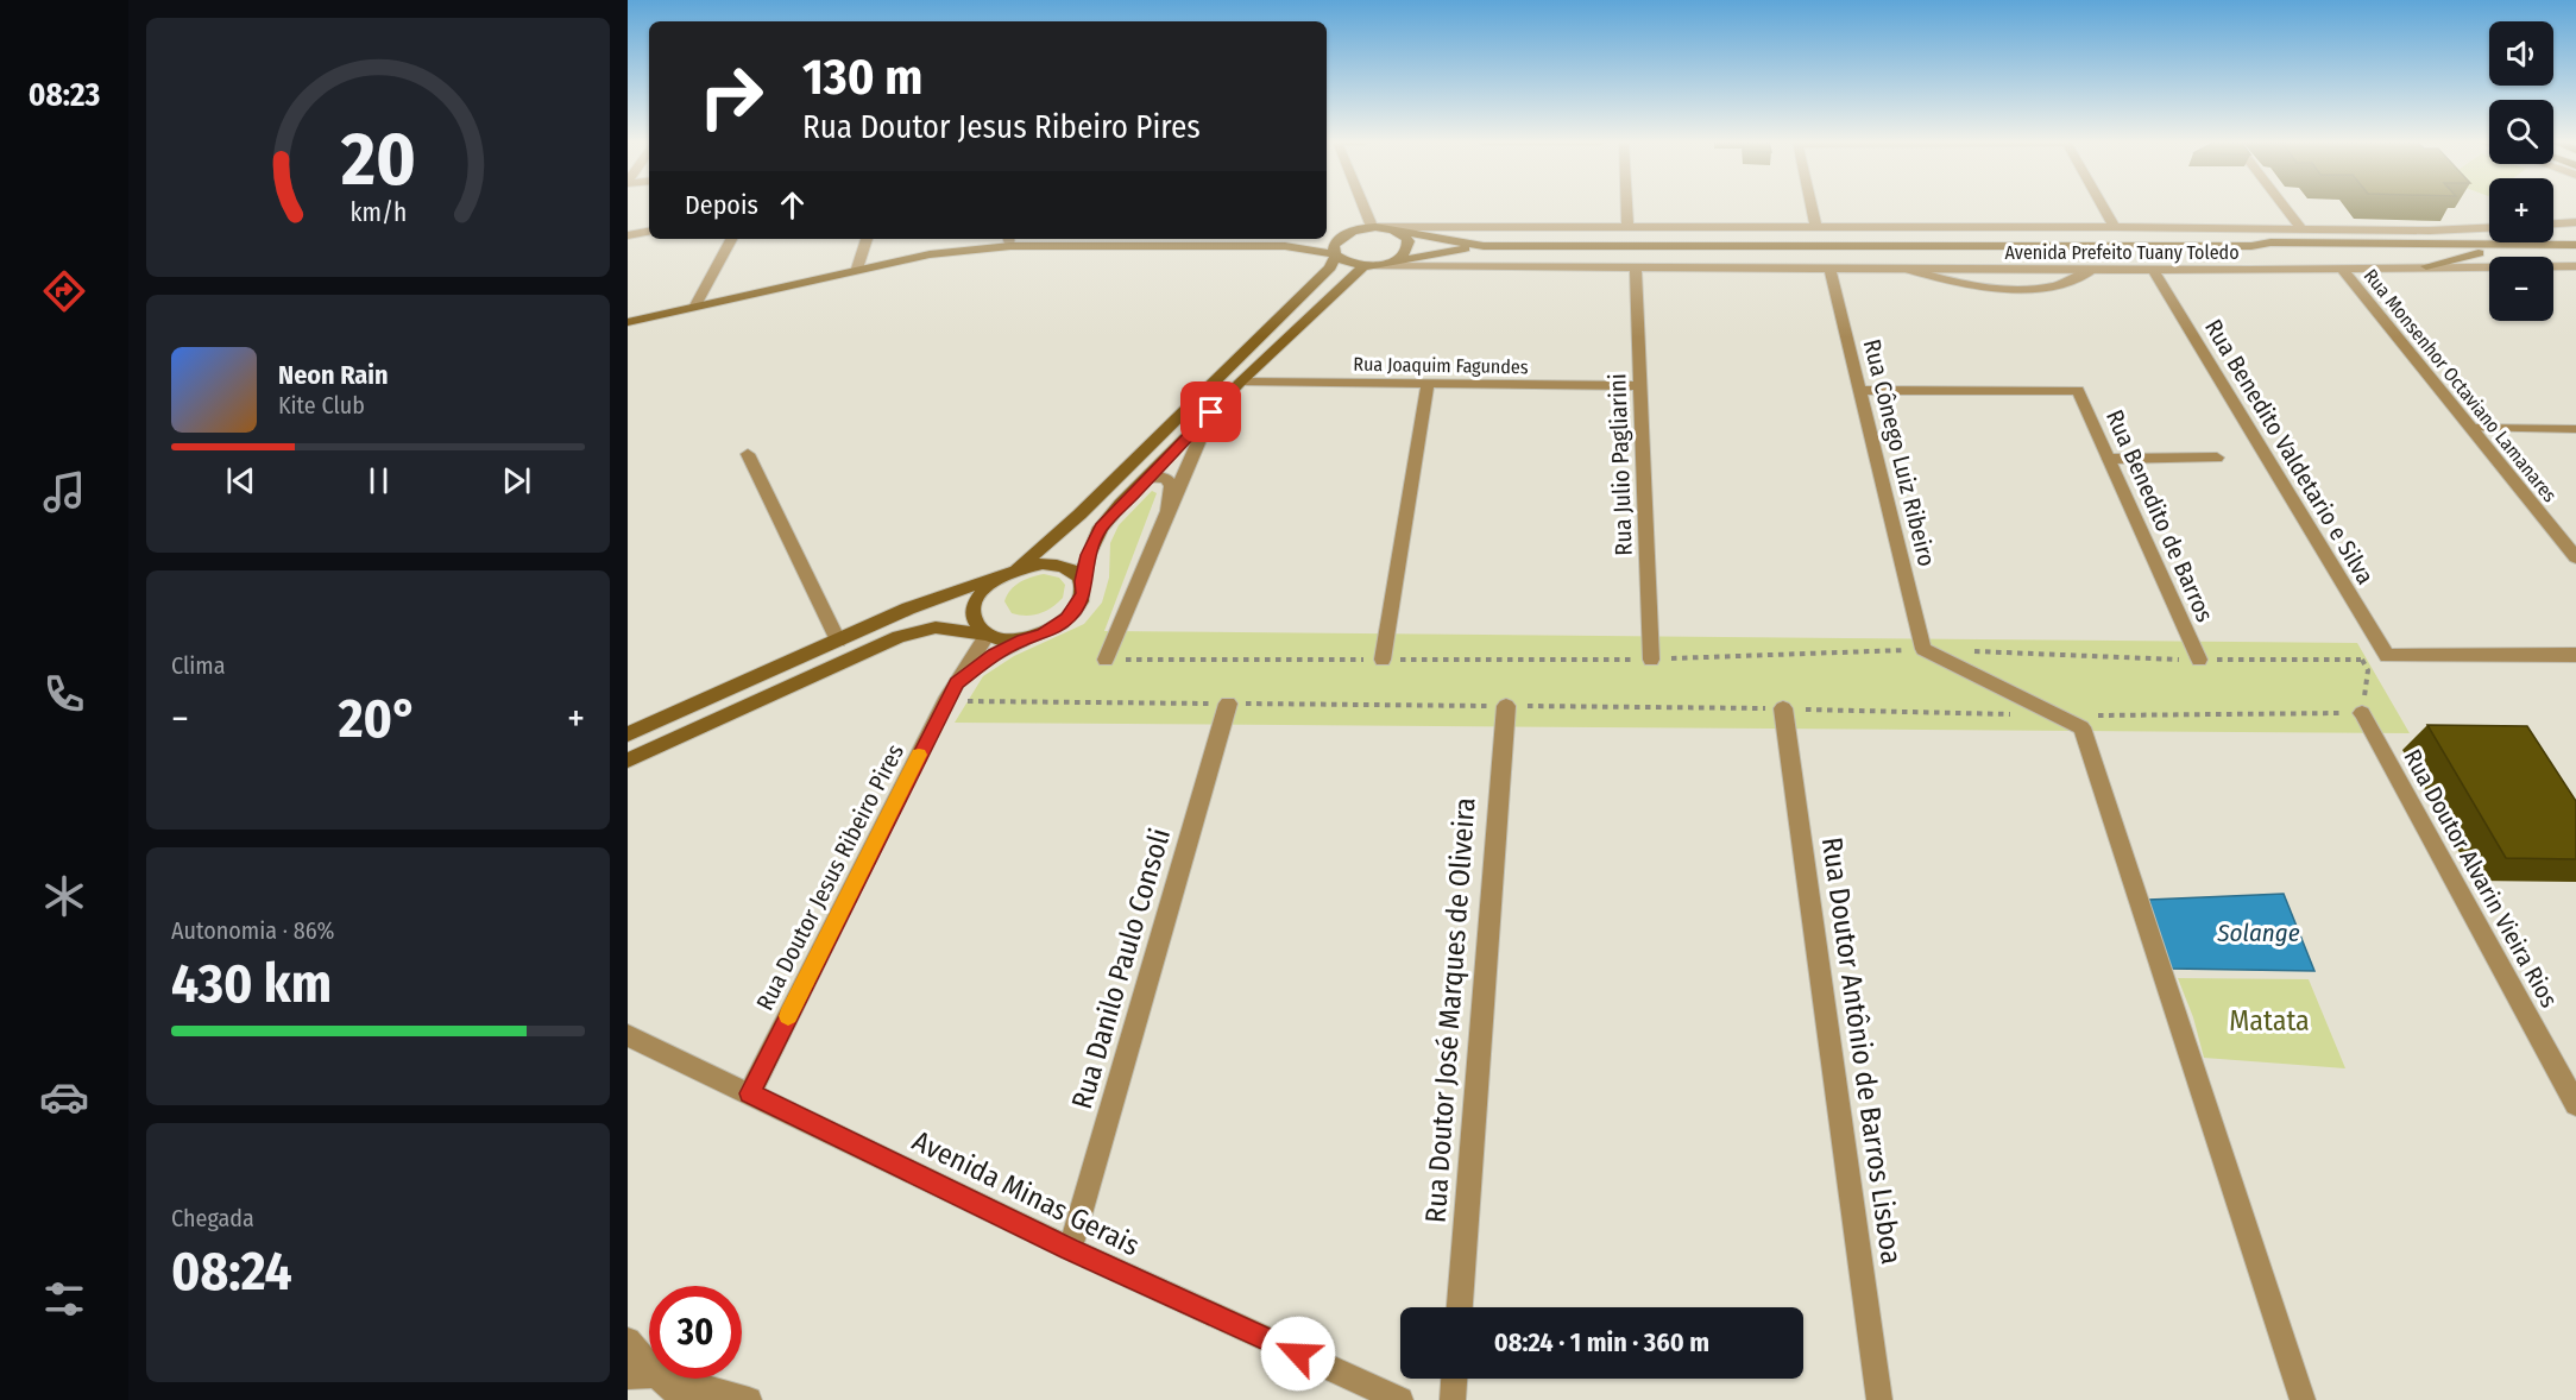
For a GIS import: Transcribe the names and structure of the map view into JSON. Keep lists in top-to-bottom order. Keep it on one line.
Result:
{"streets":{"main road":["Avenida Prefeito Tuany Toledo"],"street":["Rua Joaquim Fagundes","Rua Monsenhor Octaviano Lamanares","Rua Benedito Valdetario e Silva","Rua Cônego Luiz Ribeiro","Rua Julio Pagliarini","Rua Benedito de Barros","Rua Doutor Jesus Ribeiro Pires","Rua Doutor Alvarin Vieira Rios","Rua Danilo Paulo Consoli","Rua Doutor José Marques de Oliveira","Rua Doutor Antônio de Barros Lisboa","Avenida Minas Gerais"]},"crossings":[["Avenida Prefeito Tuany Toledo","Rua Monsenhor Octaviano Lamanares"],["Avenida Prefeito Tuany Toledo","Rua Benedito Valdetario e Silva"],["Avenida Prefeito Tuany Toledo","Rua Cônego Luiz Ribeiro"],["Avenida Prefeito Tuany Toledo","Rua Julio Pagliarini"],["Rua Joaquim Fagundes","Rua Julio Pagliarini"],["Rua Cônego Luiz Ribeiro","Rua Benedito de Barros"],["Rua Doutor Jesus Ribeiro Pires","Avenida Minas Gerais"],["Rua Danilo Paulo Consoli","Avenida Minas Gerais"]],"water":["Solange"],"parks":["Matata"],"page":{"tabs":"08:23","map_buttons":["+","−"],"turn":["130 m","Rua Doutor Jesus Ribeiro Pires"],"then":"Depois","song":["Neon Rain","Kite Club"],"tile":["Clima",["Autonomia · 86%","430 km"],["Chegada","08:24"]],"heat":["−","20°","+"],"limit":"30","trip":"08:24 · 1 min · 360 m","gauge":["20","km/h"]}}
